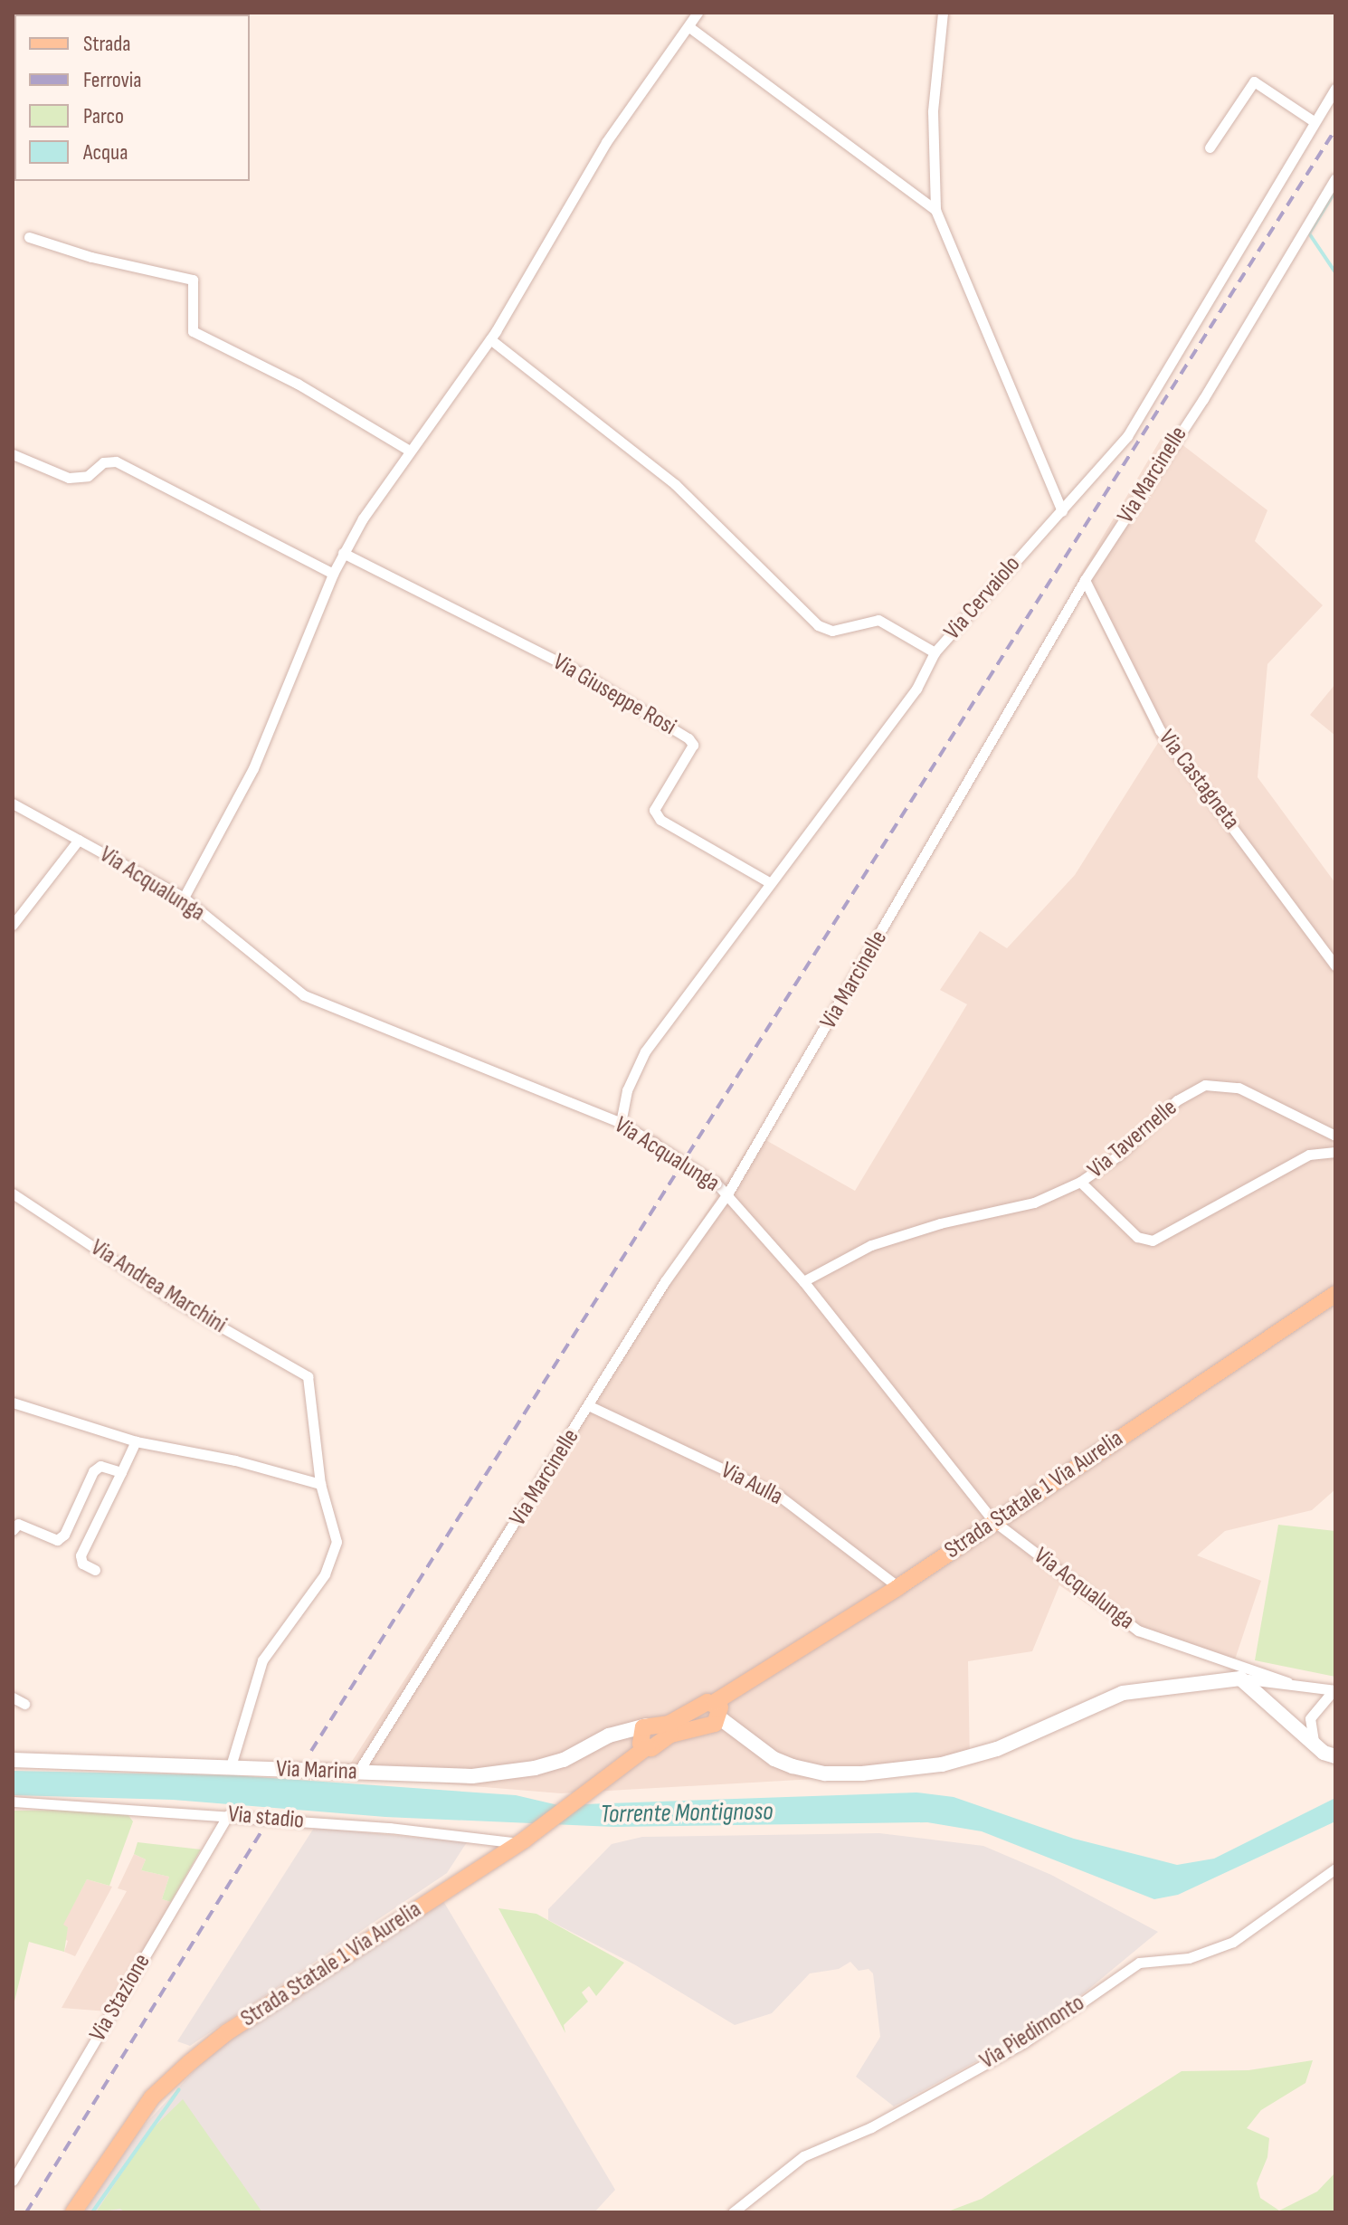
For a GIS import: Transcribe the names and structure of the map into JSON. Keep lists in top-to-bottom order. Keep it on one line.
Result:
{"streets":{"main road":["Strada Statale 1 Via Aurelia"],"street":["Via Marcinelle","Via Cervaiolo","Via Giuseppe Rosi","Via Castagneta","Via Acqualunga","Via Tavernelle","Via Andrea Marchini","Via Aulla","Via Marina","Via stadio","Via Stazione","Via Piedimonto"]},"crossings":[["Via Marcinelle","Via Castagneta"],["Via Marcinelle","Via Acqualunga"],["Via Marcinelle","Via Aulla"],["Via Marcinelle","Via Marina"],["Via Cervaiolo","Via Giuseppe Rosi"],["Via Cervaiolo","Via Acqualunga"],["Via Acqualunga","Via Tavernelle"],["Via Acqualunga","Strada Statale 1 Via Aurelia"],["Via Aulla","Strada Statale 1 Via Aurelia"],["Strada Statale 1 Via Aurelia","Via Marina"],["Strada Statale 1 Via Aurelia","Via stadio"],["Via stadio","Via Stazione"]],"water":["Torrente Montignoso"],"legend":["Strada","Ferrovia","Parco","Acqua"]}
